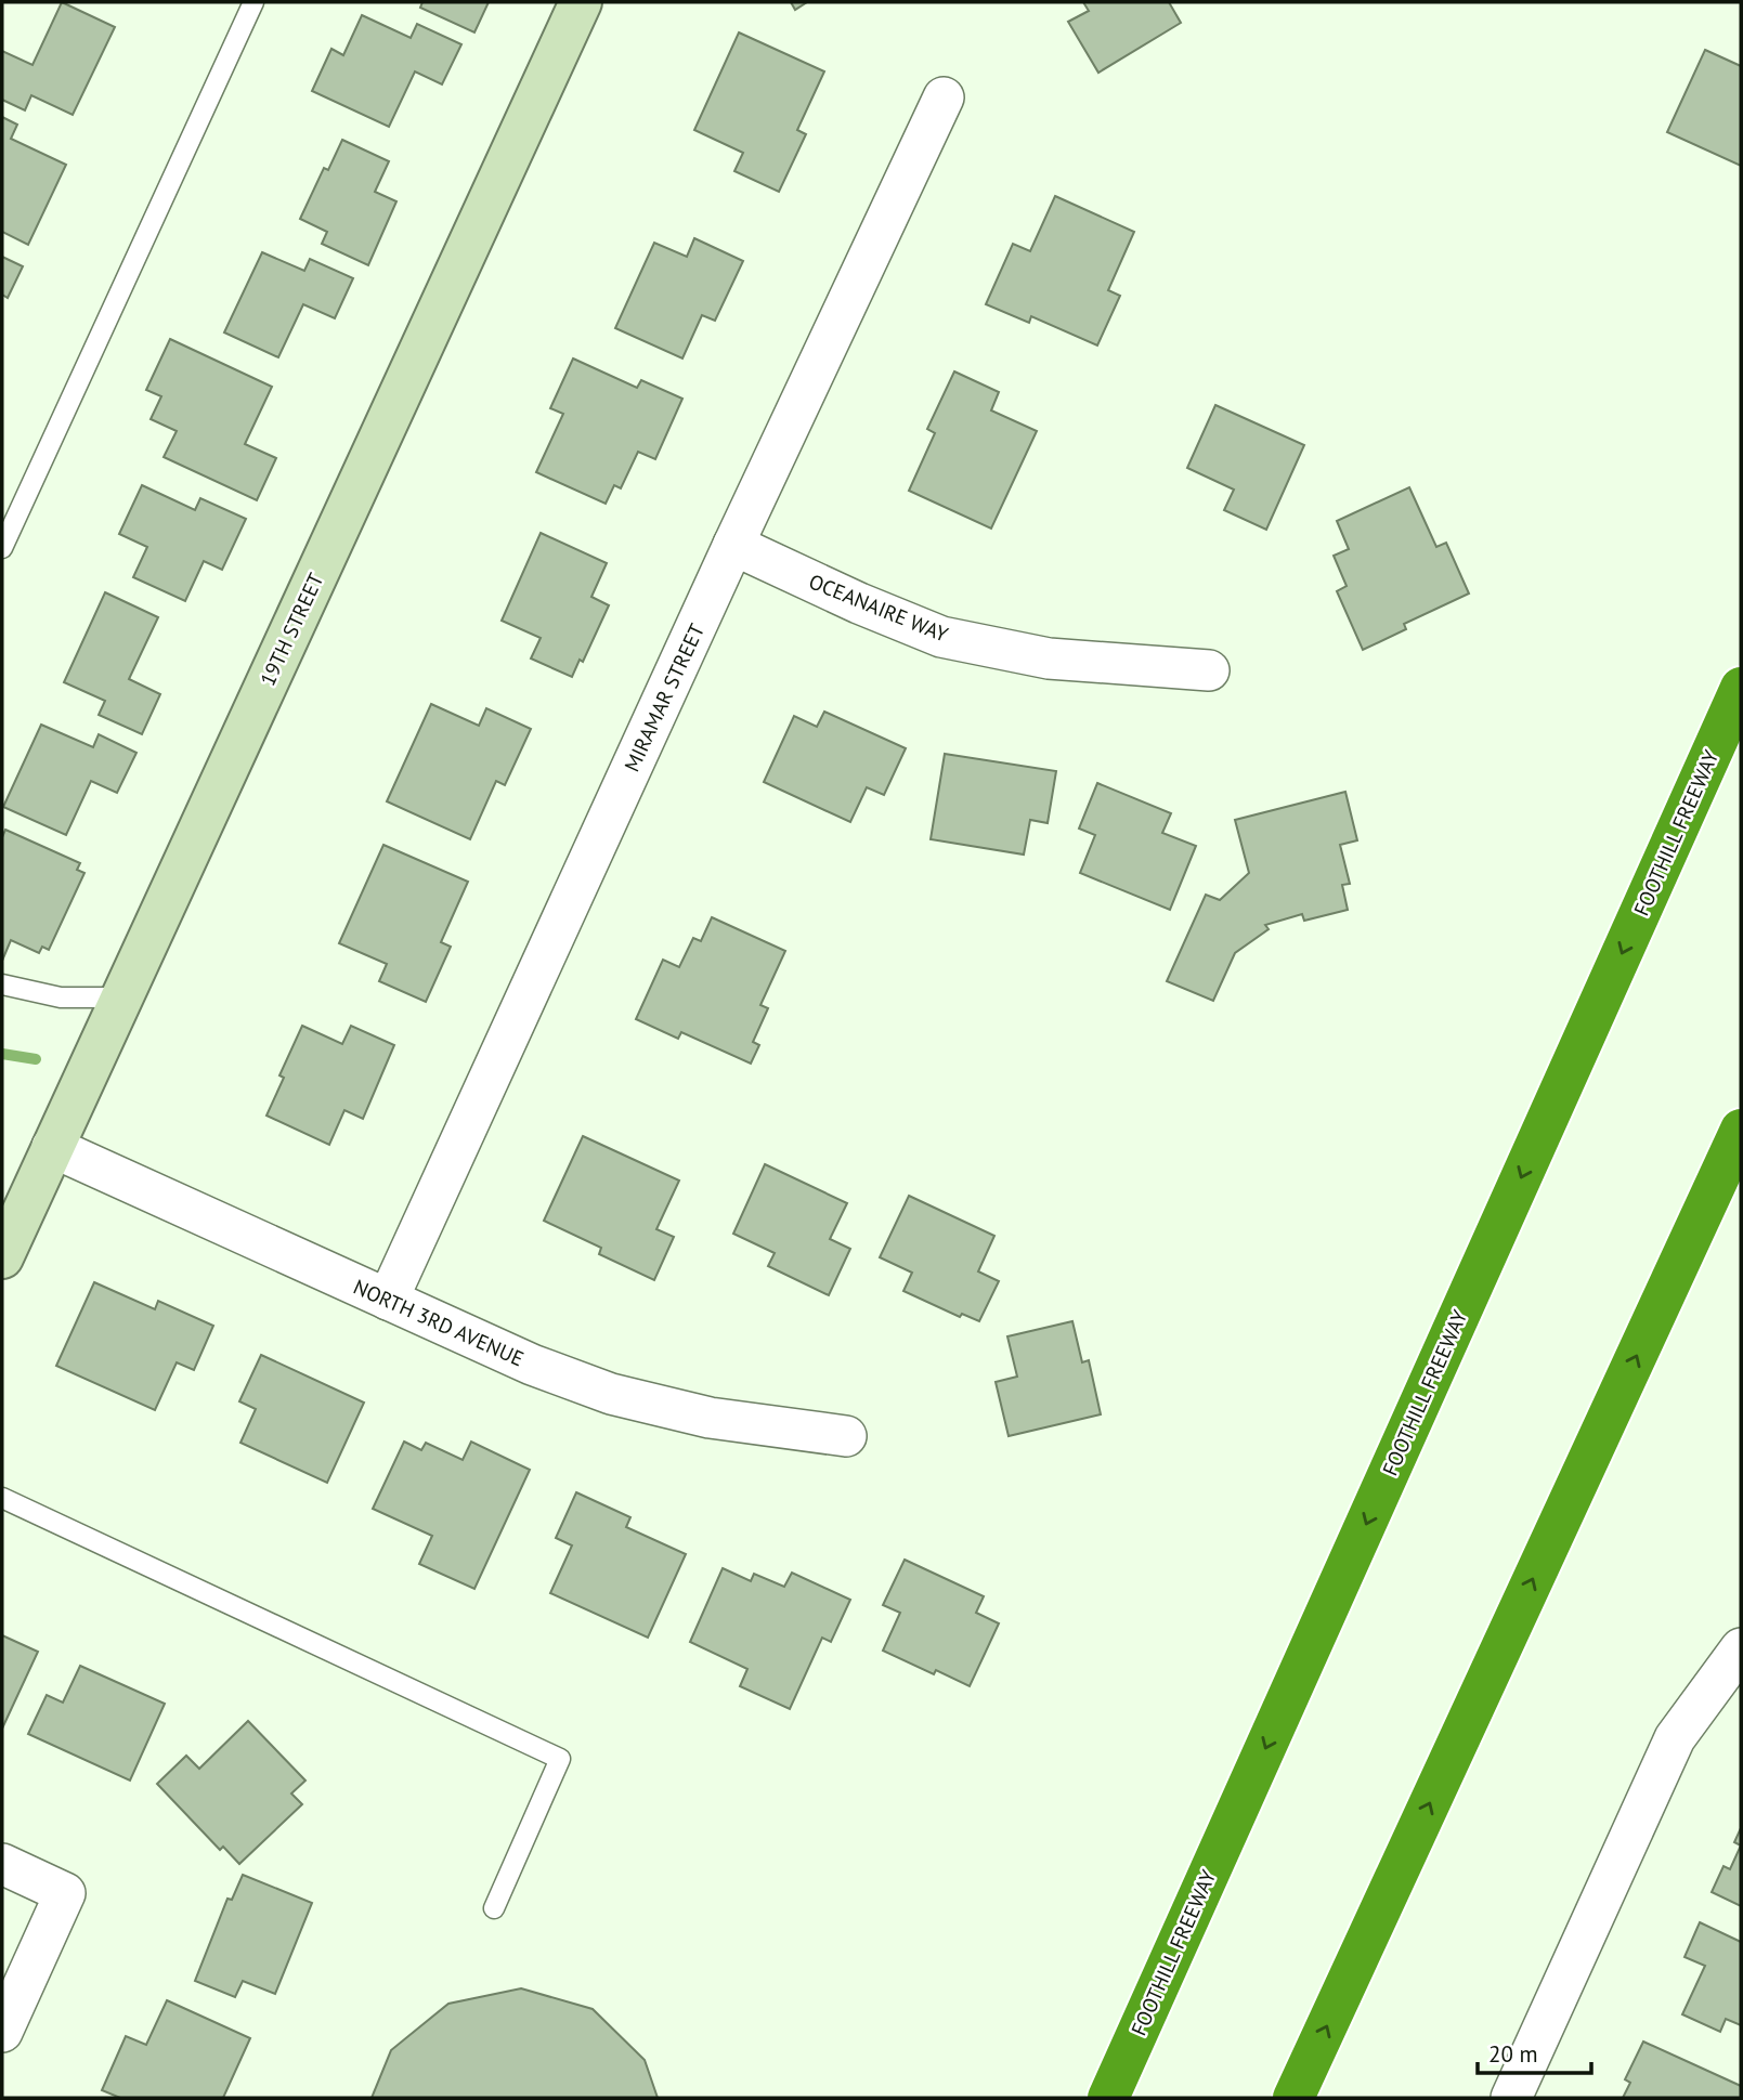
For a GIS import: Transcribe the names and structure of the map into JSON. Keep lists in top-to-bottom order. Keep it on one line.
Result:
{"streets":{"highway":["FOOTHILL FREEWAY"],"main road":["19TH STREET"],"street":["OCEANAIRE WAY","MIRAMAR STREET","NORTH 3RD AVENUE"]},"crossings":[["OCEANAIRE WAY","MIRAMAR STREET"],["19TH STREET","NORTH 3RD AVENUE"],["MIRAMAR STREET","NORTH 3RD AVENUE"]],"scale_bar":"20 m"}
